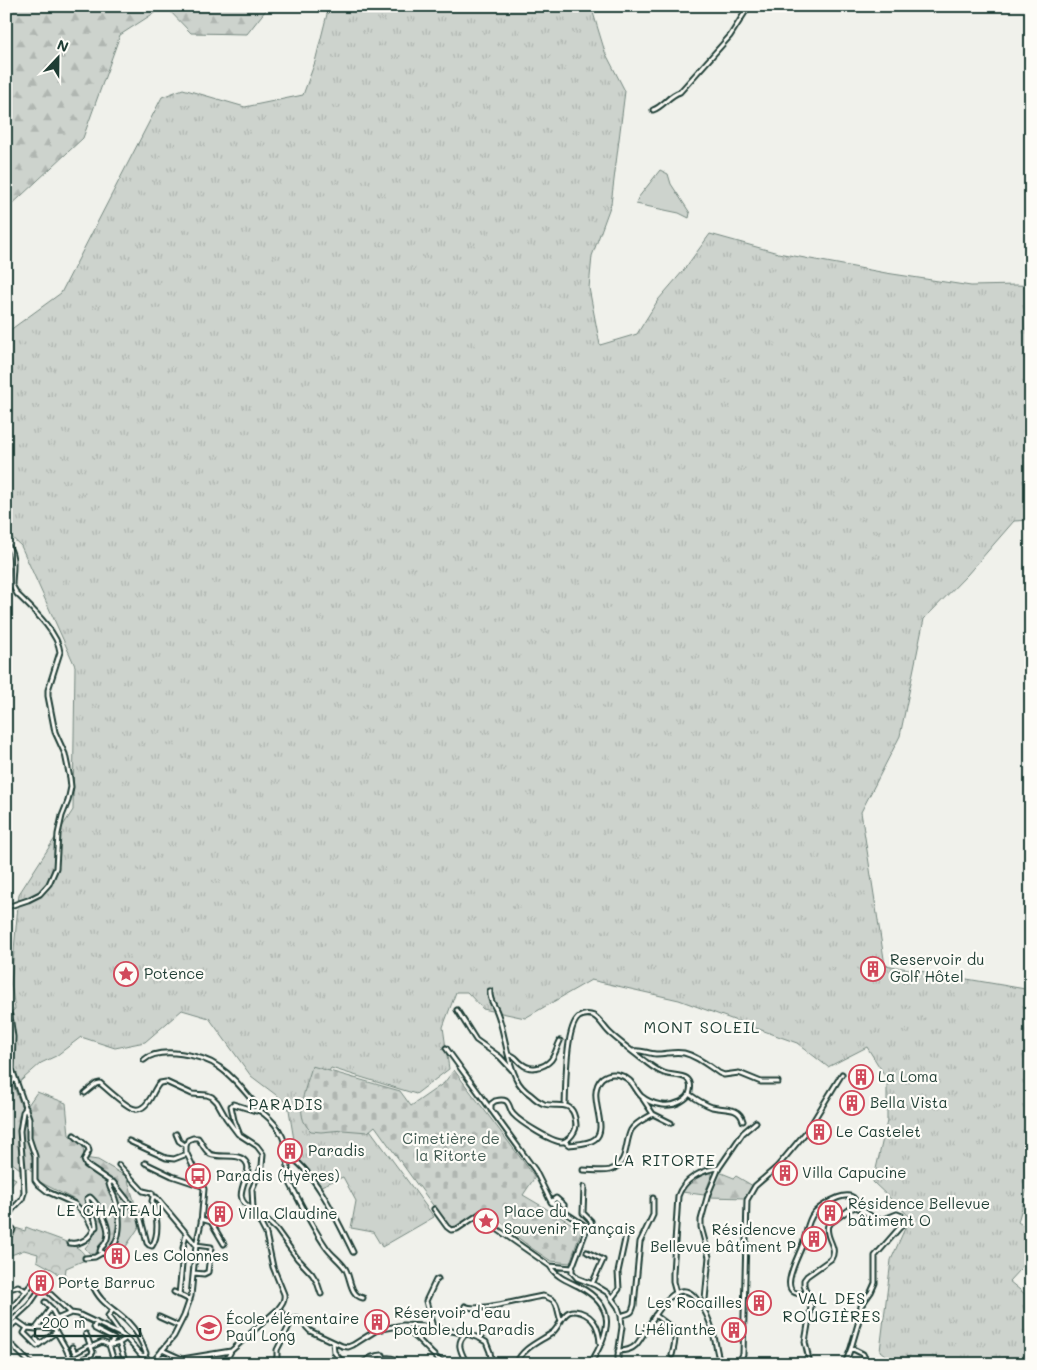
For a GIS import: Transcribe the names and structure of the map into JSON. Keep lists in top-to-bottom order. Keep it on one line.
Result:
{"districts":["MONT SOLEIL","PARADIS","LA RITORTE","LE CHATEAU","VAL DES ROUGIÈRES"],"parks":["Cimetière de la Ritorte"],"places":{"building":["Reservoir du Golf Hôtel","La Loma","Bella Vista","Le Castelet","Paradis","Villa Capucine","Résidence Bellevue bâtiment O","Villa Claudine","Résidencve Bellevue bâtiment P","Les Colonnes","Porte Barruc","Les Rocailles","Réservoir d'eau potable du Paradis","L'Hélianthe"],"place":["Potence","Place du Souvenir Français"],"bus stop":["Paradis (Hyères)"],"school or university":["École élémentaire Paul Long"]},"scale_bar":"200 m","north":"top"}
